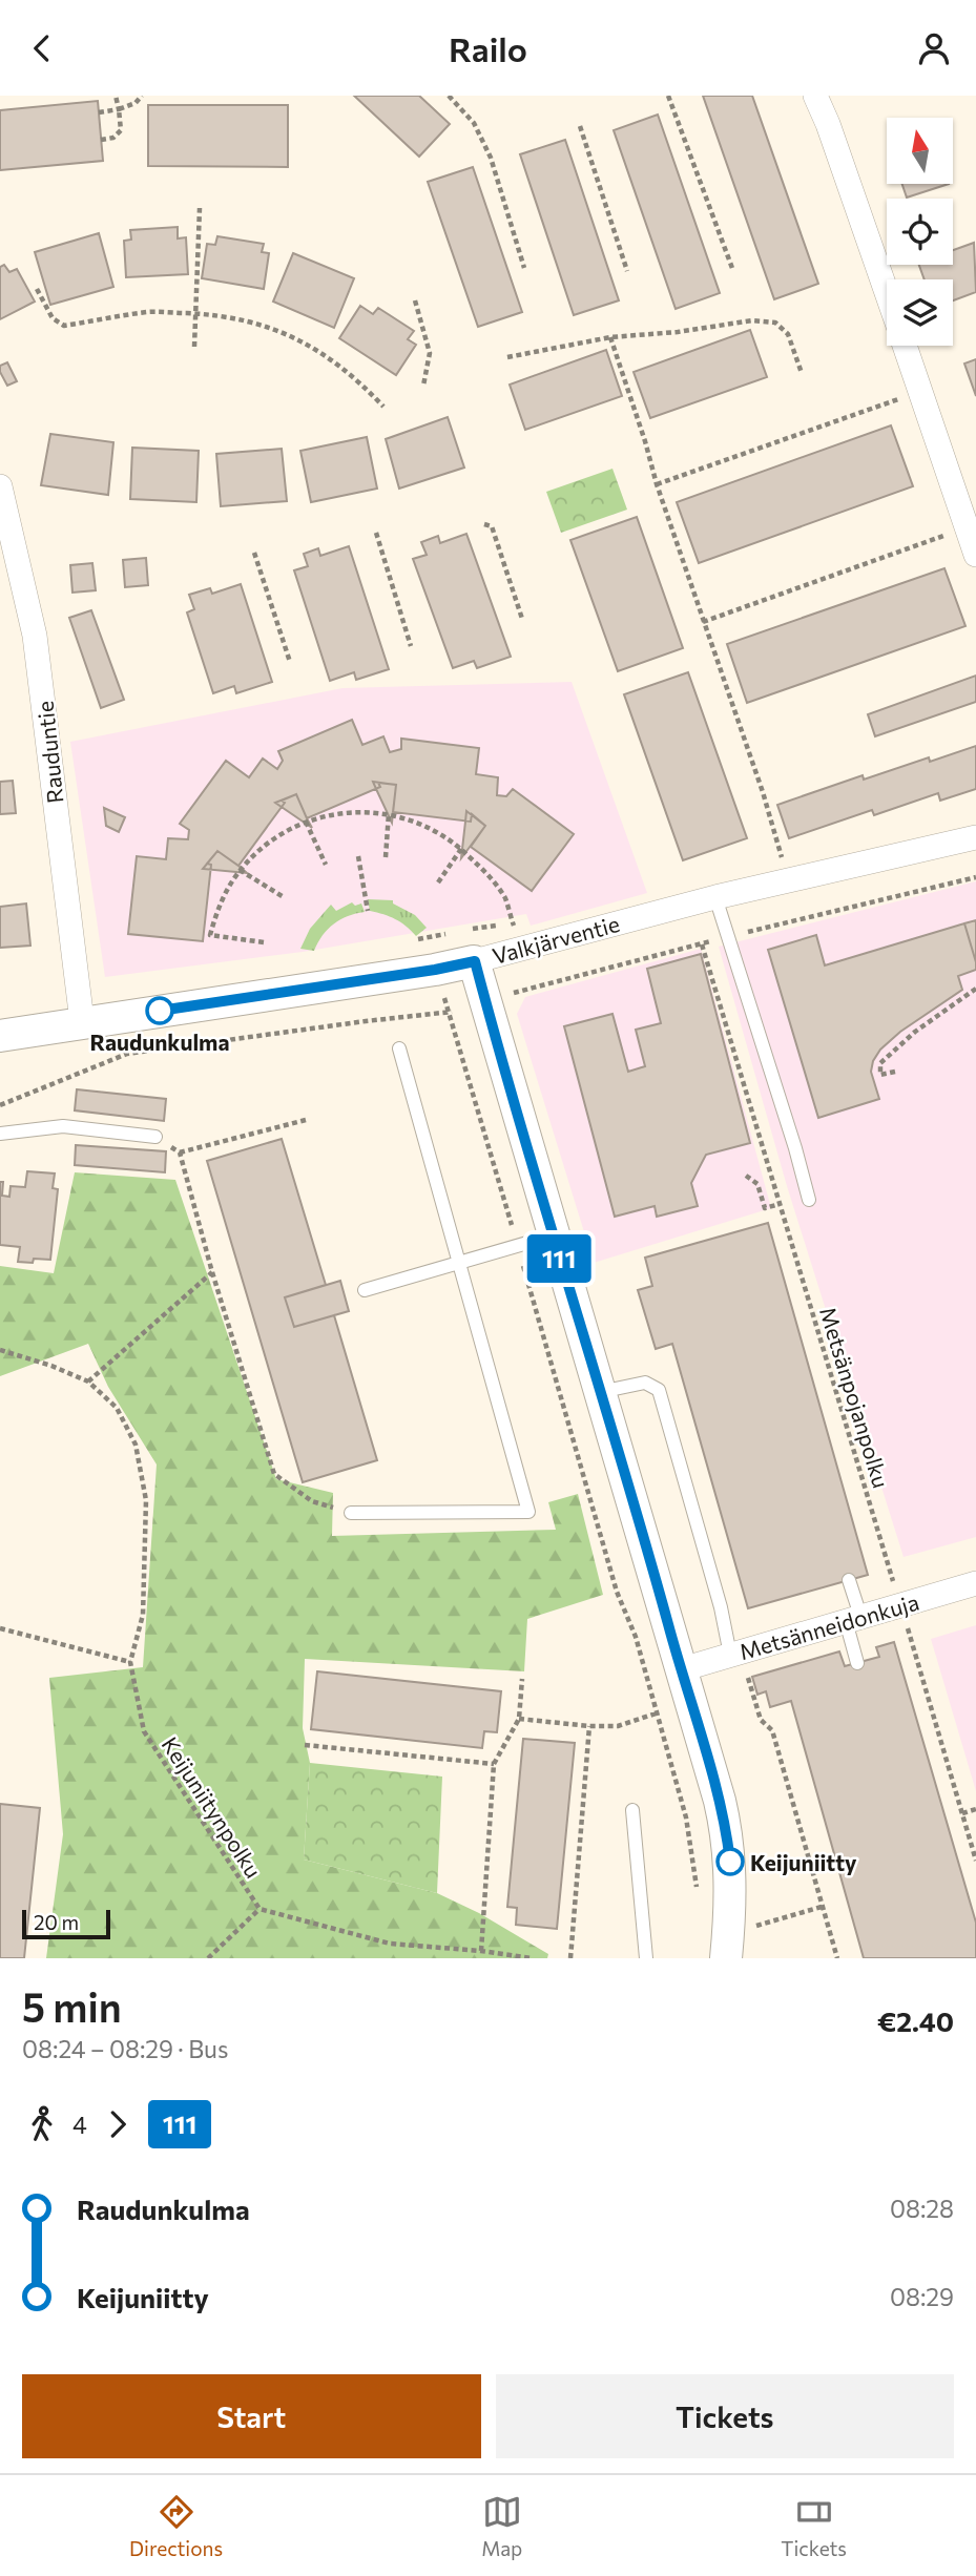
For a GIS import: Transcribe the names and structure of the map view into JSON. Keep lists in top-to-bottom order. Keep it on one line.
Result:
{"streets":{"street":["Rauduntie","Valkjärventie","Metsänneidonkuja"],"path":["Metsänpojanpolku","Keijuniitynpolku"]},"crossings":[["Rauduntie","Valkjärventie"],["Metsänpojanpolku","Metsänneidonkuja"]],"places":["Raudunkulma","Keijuniitty"],"lines":["bus line 111"],"scale_bar":"20 m","north":"top","page":{"header":"Railo","on_map":"111","scale":"20 m","heading":["5 min","08:24 – 08:29 · Bus","€2.40"],"legs":["4","111"],"list":[{"name":"Raudunkulma","value":"08:28"},{"name":"Keijuniitty","value":"08:29"}],"buttons":["Start","Tickets"],"tabs":["Directions","Map","Tickets"]}}
